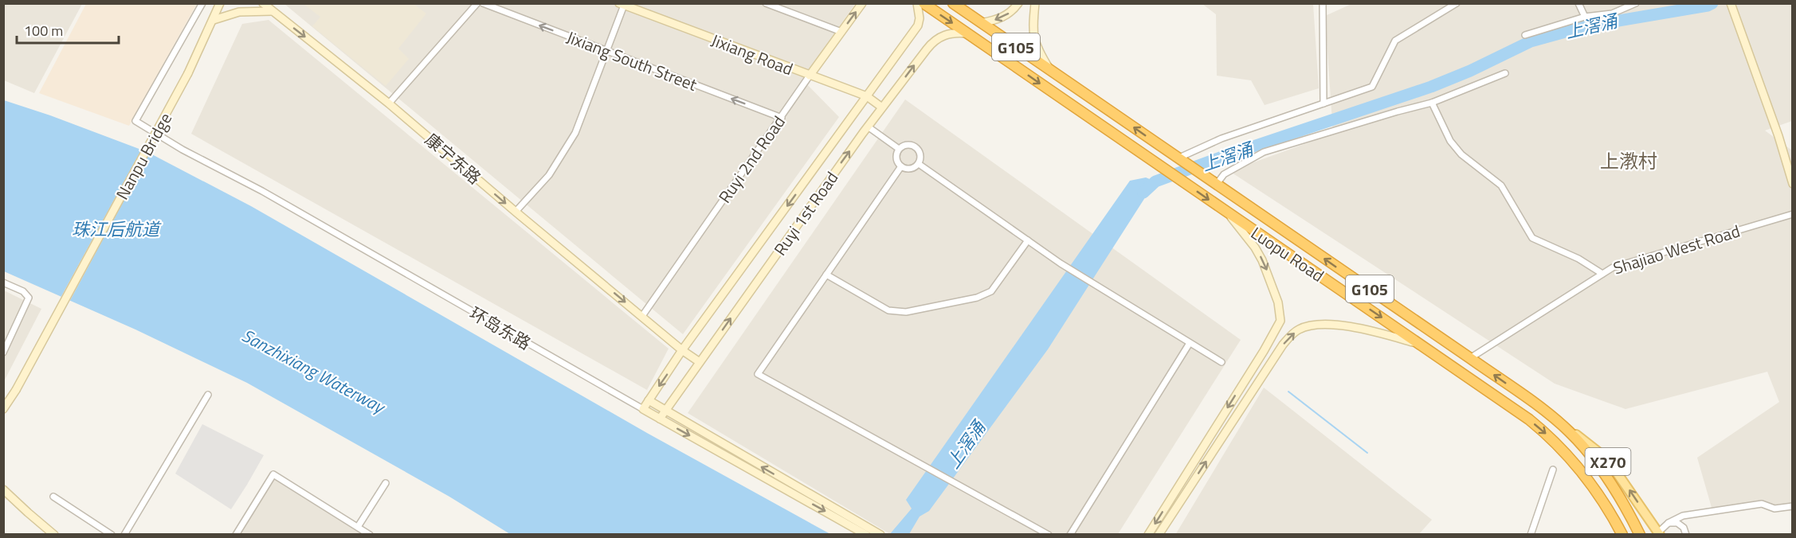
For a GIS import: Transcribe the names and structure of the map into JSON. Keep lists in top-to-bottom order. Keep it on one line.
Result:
{"streets":{"highway":["G105","Luopu Road"],"main road":["X270"],"street":["Jixiang Road","Jixiang South Street","Nanpu Bridge","康宁东路","Ruyi 2nd Road","Ruyi 1st Road","Shajiao West Road","环岛东路"]},"crossings":[["Jixiang Road","Ruyi 2nd Road"],["Jixiang Road","Ruyi 1st Road"],["Jixiang South Street","Ruyi 2nd Road"],["康宁东路","Ruyi 2nd Road"],["康宁东路","Ruyi 1st Road"],["Ruyi 1st Road","Luopu Road"],["Ruyi 1st Road","环岛东路"],["Shajiao West Road","Luopu Road"],["Luopu Road","X270"]],"one_way":["Jixiang South Street","康宁东路"],"districts":["上漖村"],"water":["上滘涌","珠江后航道","Sanzhixiang Waterway"],"scale_bar":"100 m"}
